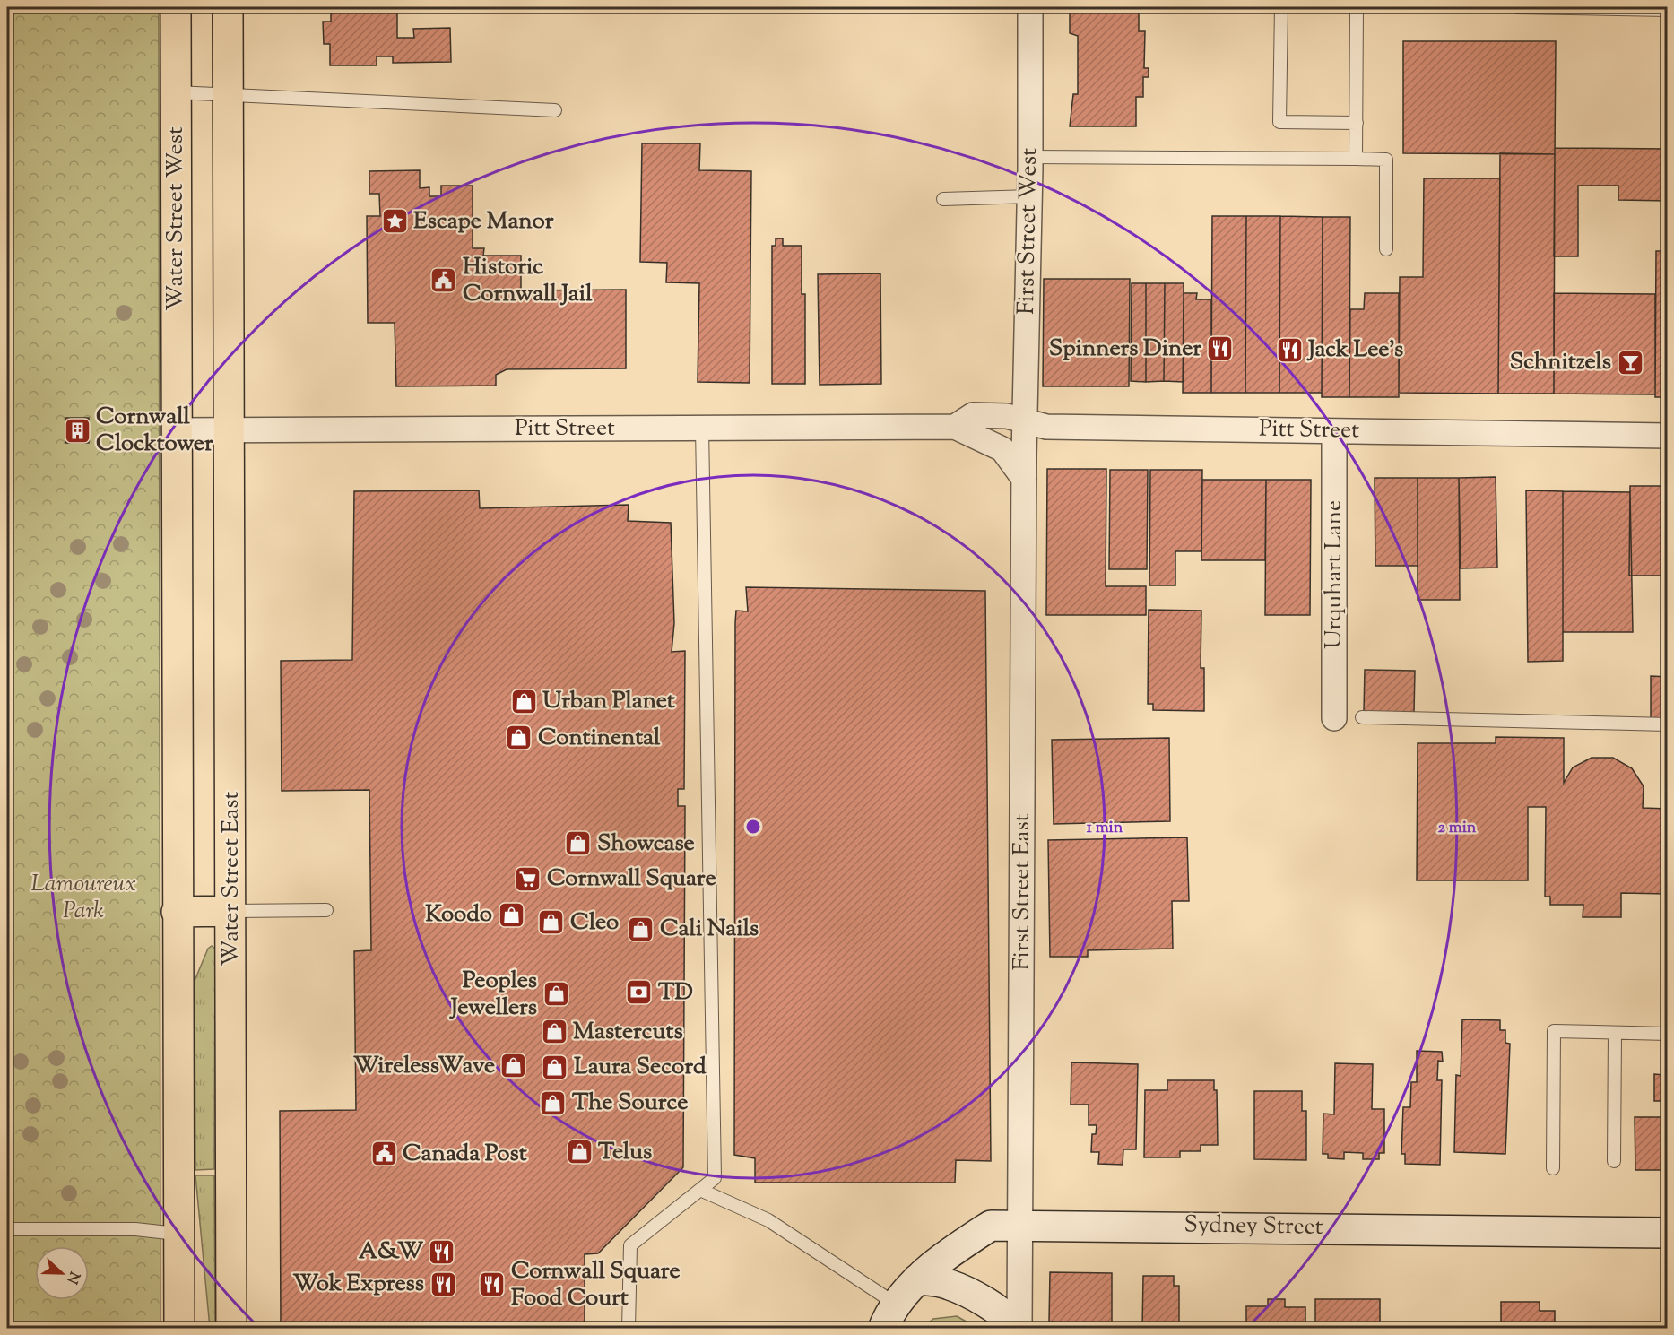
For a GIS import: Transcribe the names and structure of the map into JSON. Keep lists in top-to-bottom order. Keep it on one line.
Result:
{"streets":{"main road":["Water Street West","Water Street East"],"street":["First Street West","Pitt Street","Urquhart Lane","First Street East","Sydney Street"]},"crossings":[["Water Street West","Pitt Street"],["First Street West","Pitt Street"],["First Street West","First Street East"],["Pitt Street","Urquhart Lane"],["Pitt Street","Water Street East"],["Pitt Street","First Street East"],["First Street East","Sydney Street"]],"parks":["Lamoureux Park"],"places":{"place":["Escape Manor"],"public building":["Historic Cornwall Jail","Canada Post"],"restaurant":["Spinners Diner","Jack Lee's","A&W","Wok Express","Cornwall Square Food Court"],"bar":["Schnitzels"],"building":["Cornwall Clocktower"],"shop":["Urban Planet","Continental","Showcase","Koodo","Cleo","Cali Nails","Peoples Jewellers","Mastercuts","WirelessWave","Laura Secord","The Source","Telus"],"supermarket":["Cornwall Square"],"bank":["TD"]},"north":"right","rings":["1 min","2 min"]}
